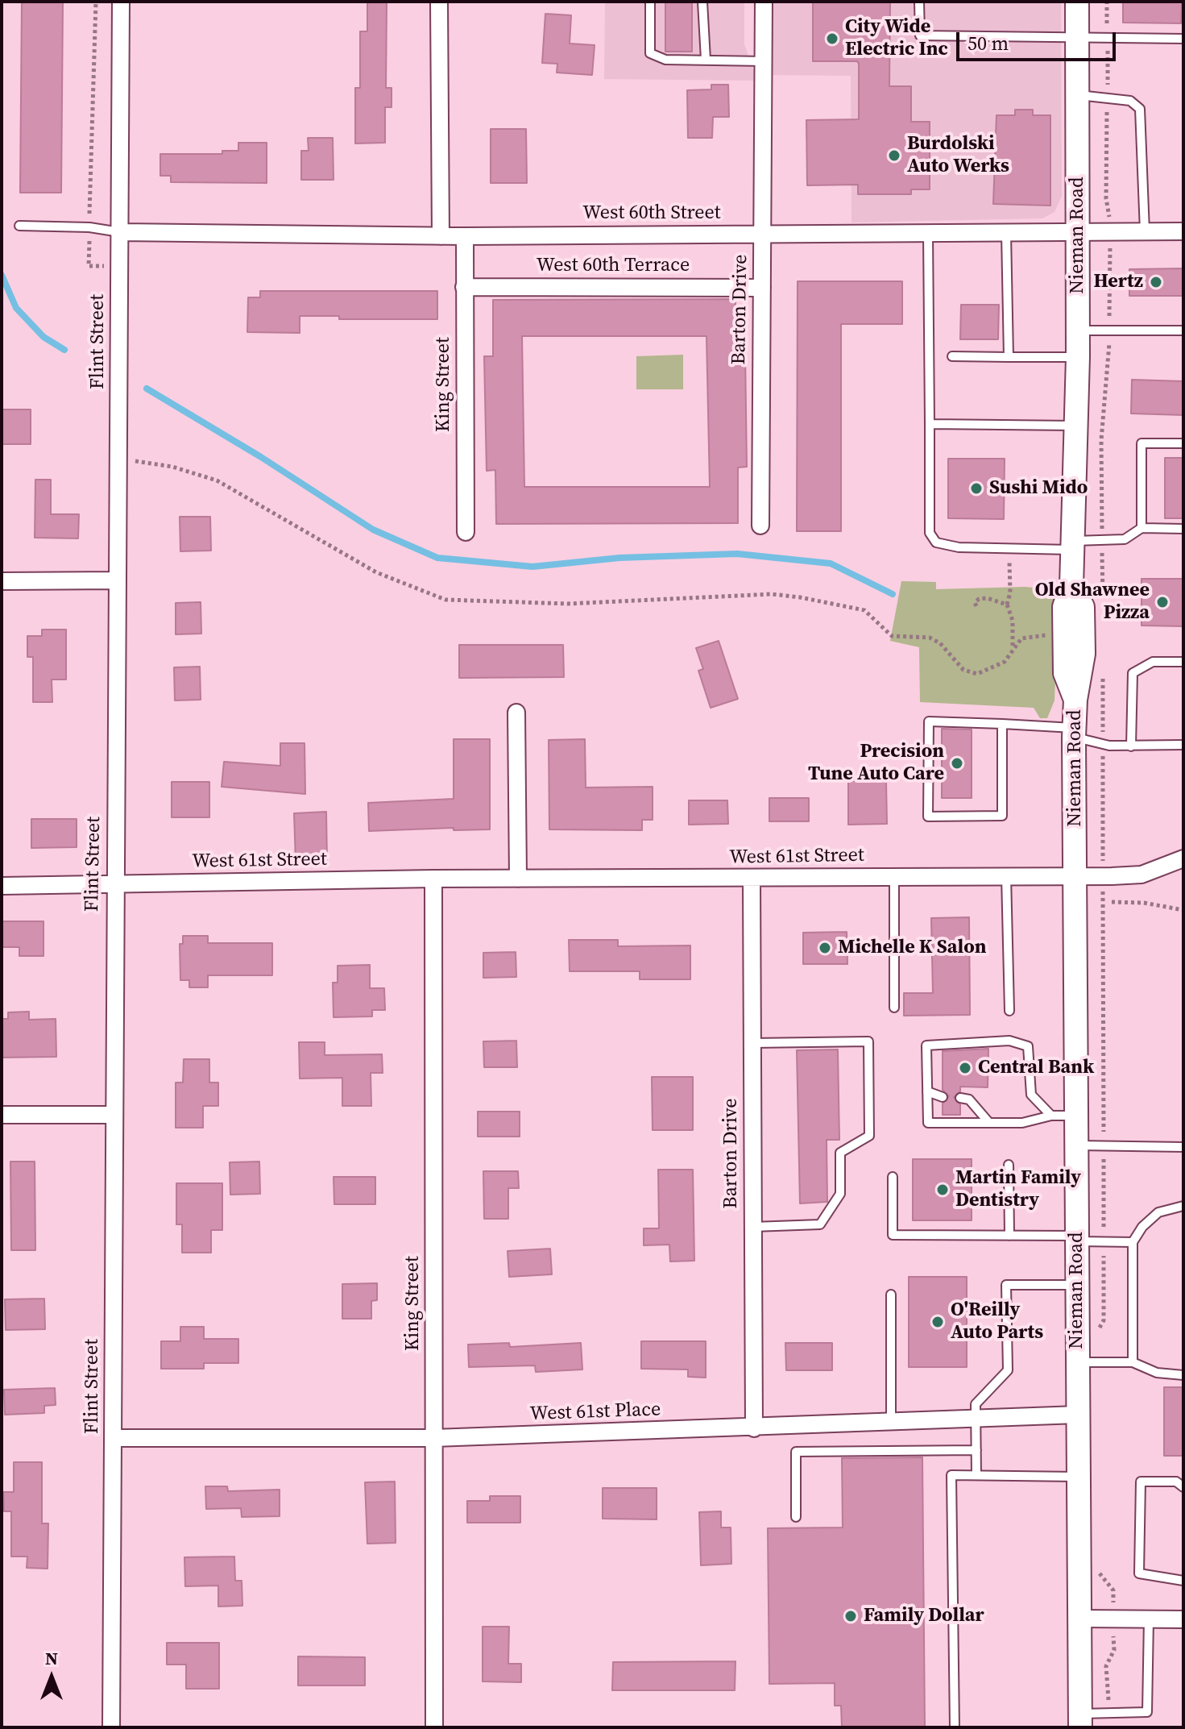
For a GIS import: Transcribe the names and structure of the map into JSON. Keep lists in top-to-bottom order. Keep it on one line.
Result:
{"streets":{"main road":["Nieman Road"],"street":["West 60th Street","West 60th Terrace","Barton Drive","Flint Street","King Street","West 61st Street","West 61st Place"]},"crossings":[["West 60th Street","Nieman Road"],["West 60th Street","Barton Drive"],["West 60th Street","Flint Street"],["West 60th Street","King Street"],["Nieman Road","West 61st Street"],["Nieman Road","West 61st Place"],["West 60th Terrace","Barton Drive"],["West 60th Terrace","King Street"],["Barton Drive","West 61st Street"],["Barton Drive","West 61st Place"],["Flint Street","West 61st Street"],["Flint Street","West 61st Place"],["King Street","West 61st Street"],["King Street","West 61st Place"]],"places":["City Wide Electric Inc","Burdolski Auto Werks","Hertz","Sushi Mido","Old Shawnee Pizza","Precision Tune Auto Care","Michelle K Salon","Central Bank","Martin Family Dentistry","O'Reilly Auto Parts","Family Dollar"],"scale_bar":"50 m","north":"top"}
